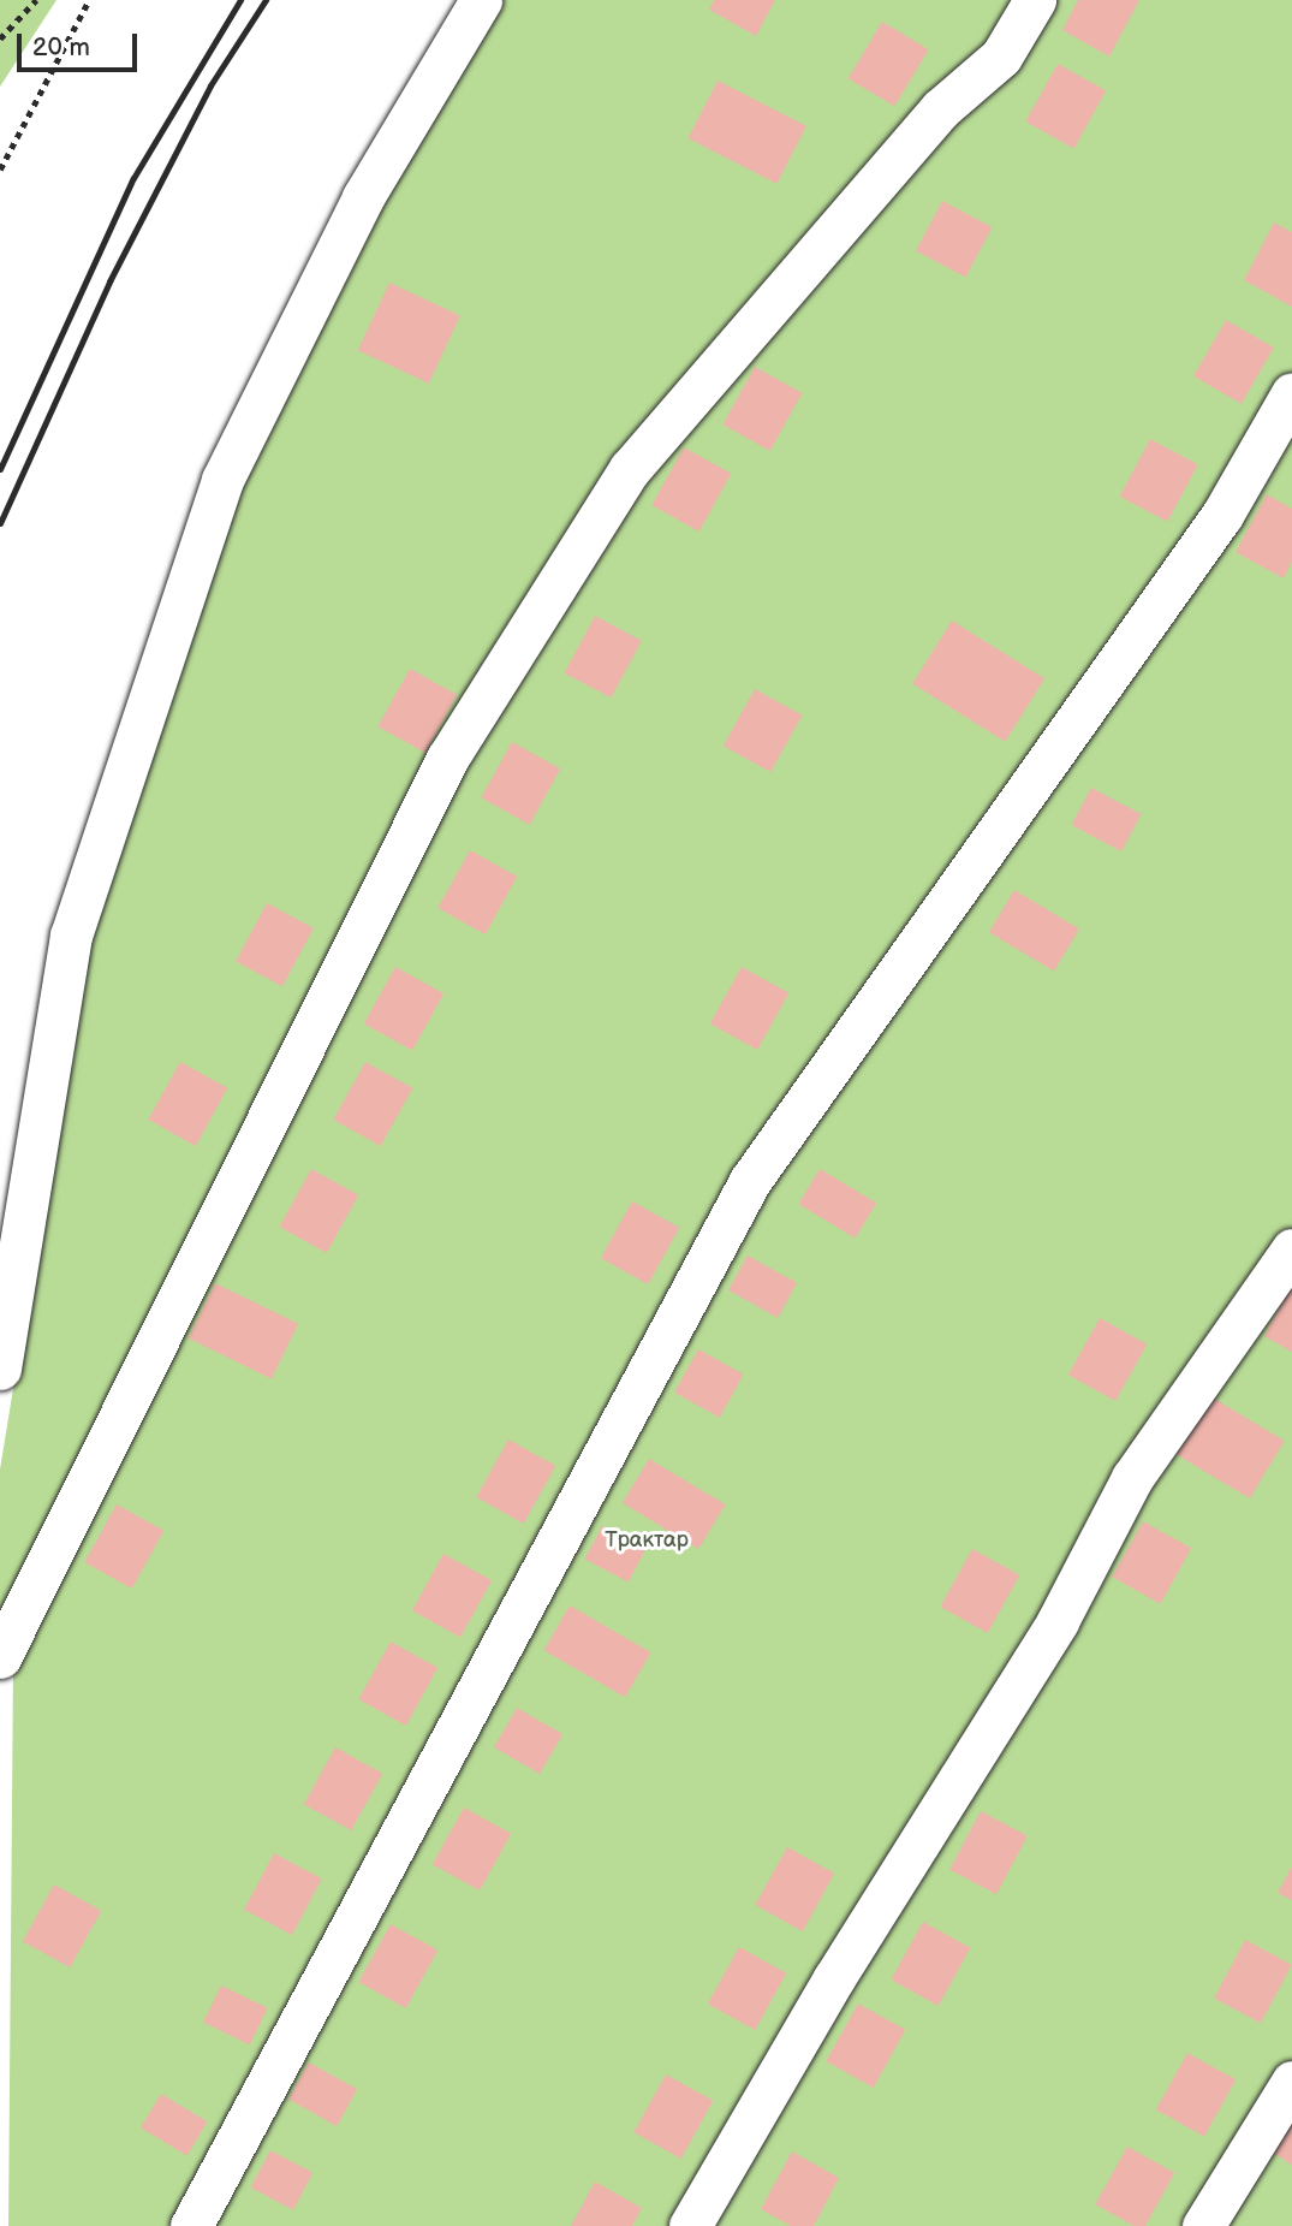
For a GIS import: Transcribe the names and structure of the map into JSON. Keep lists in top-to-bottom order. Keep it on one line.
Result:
{"parks":["Трактар"],"scale_bar":"20 m"}
